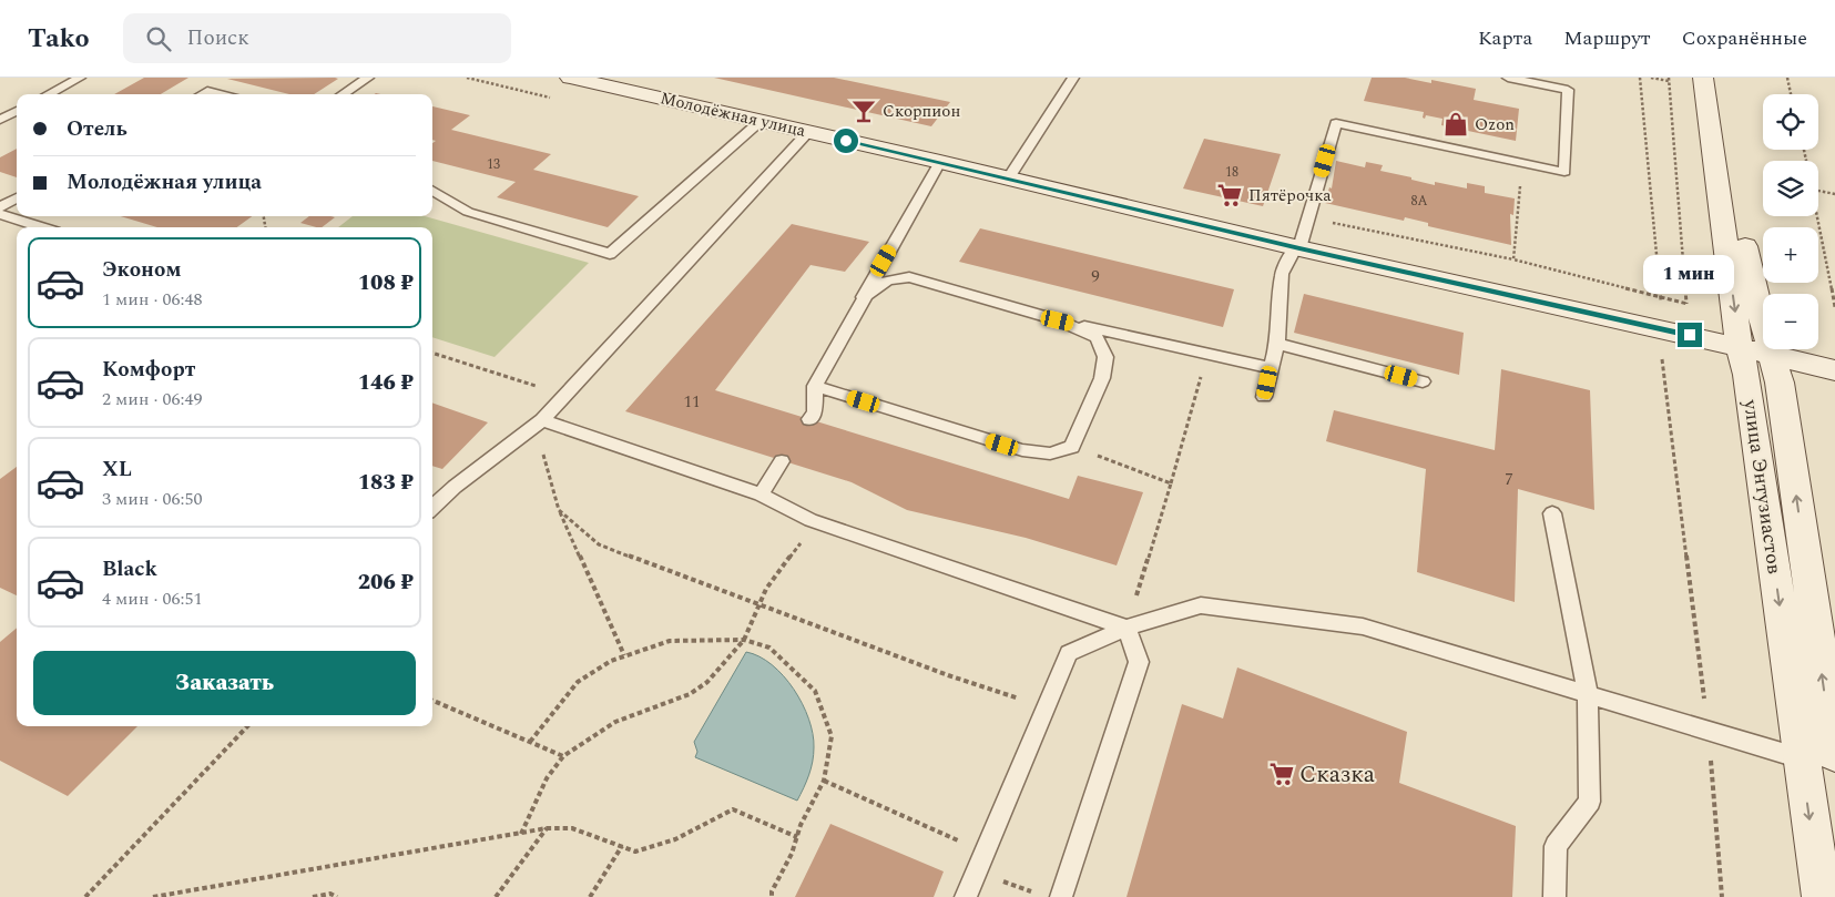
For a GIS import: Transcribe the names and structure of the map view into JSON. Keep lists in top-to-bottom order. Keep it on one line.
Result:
{"streets":{"street":["Молодёжная улица","улица Энтузиастов"]},"crossings":[["Молодёжная улица","улица Энтузиастов"]],"places":{"bar":["Скорпион"],"shop":["Ozon"],"supermarket":["Пятёрочка","Сказка"]},"house_numbers":["13","18","8А","9","11","7"],"page":{"header":"Tako","search":"Поиск","nav":["Карта","Маршрут","Сохранённые"],"map_buttons":["+","−"],"banner":["Отель","Молодёжная улица"],"list":[{"name":"Эконом","note":"1 мин · 06:48","value":"108 ₽"},{"name":"Комфорт","note":"2 мин · 06:49","value":"146 ₽"},{"name":"XL","note":"3 мин · 06:50","value":"183 ₽"},{"name":"Black","note":"4 мин · 06:51","value":"206 ₽"}],"bubble":"1 мин","buttons":"Заказать"}}
